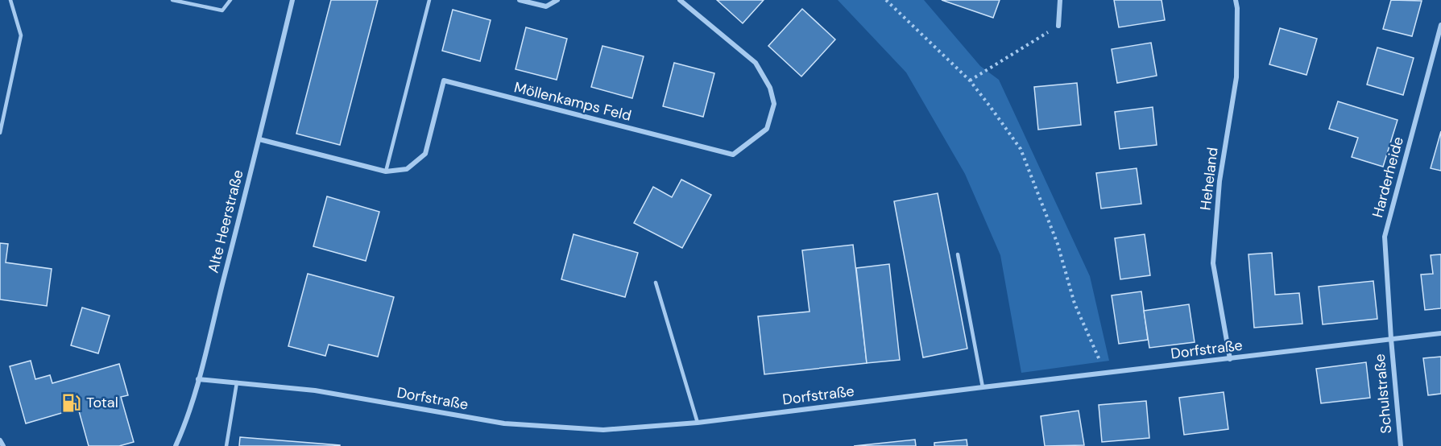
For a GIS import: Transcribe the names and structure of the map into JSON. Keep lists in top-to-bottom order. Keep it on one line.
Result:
{"streets":{"street":["Möllenkamps Feld","Harderheide","Heheland","Alte Heerstraße","Dorfstraße","Schulstraße"]},"crossings":[["Möllenkamps Feld","Alte Heerstraße"],["Harderheide","Dorfstraße"],["Harderheide","Schulstraße"],["Heheland","Dorfstraße"],["Alte Heerstraße","Dorfstraße"],["Dorfstraße","Schulstraße"]],"places":{"fuel station":["Total"]}}
